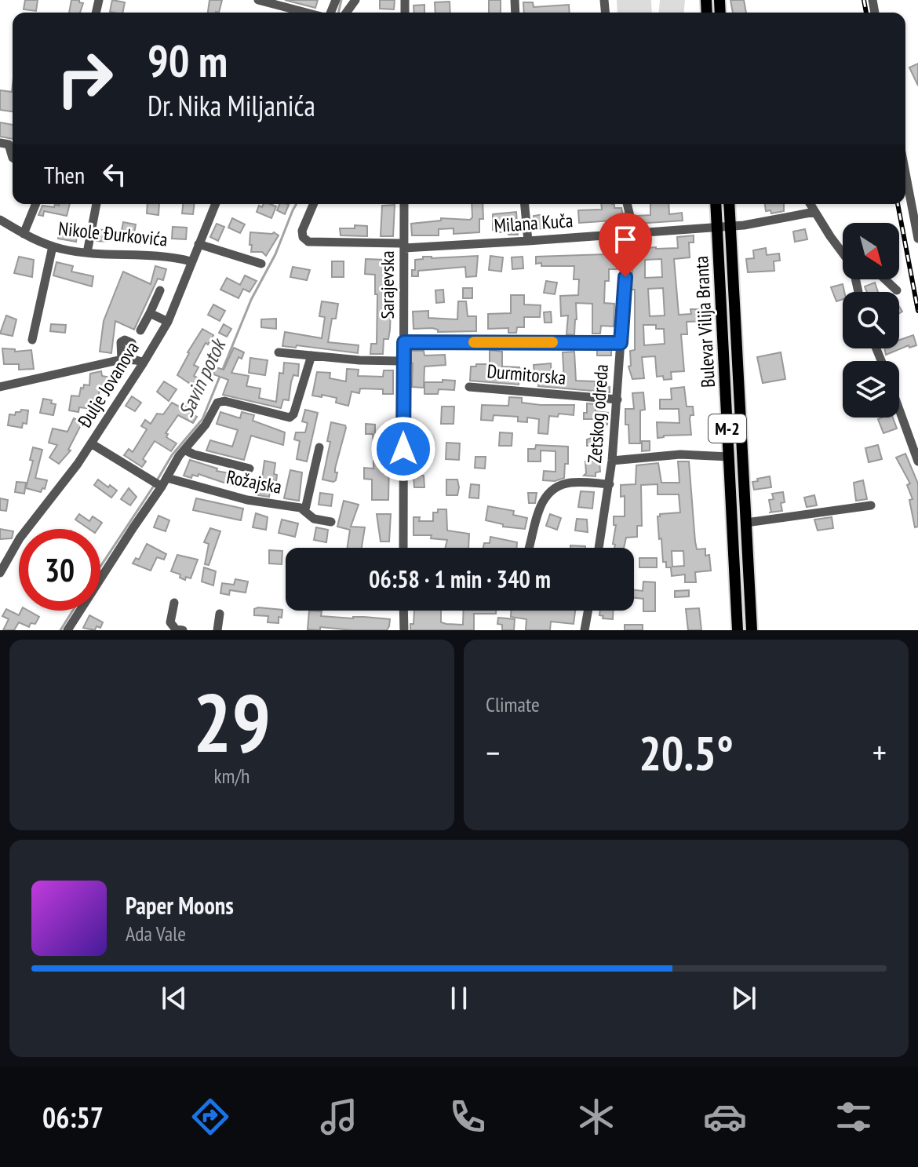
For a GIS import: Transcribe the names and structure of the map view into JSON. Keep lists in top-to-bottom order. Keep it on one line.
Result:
{"streets":{"main road":["Bulevar Vilija Branta","M-2"],"street":["Milana Kuča","Nikole Đurkovića","Sarajevska","Durmitorska","Đulje Jovanova","Zetskog odreda","Rožajska"]},"crossings":[["Milana Kuča","Sarajevska"],["Milana Kuča","Bulevar Vilija Branta"],["Milana Kuča","Zetskog odreda"],["Nikole Đurkovića","Đulje Jovanova"],["Durmitorska","Zetskog odreda"]],"water":["Savin potok"],"north":"bottom right","page":{"turn":["90 m","Dr. Nika Miljanića"],"then":"Then","limit":"30","trip":"06:58 · 1 min · 340 m","tile":[["29","km/h"],"Climate"],"heat":["−","20.5°","+"],"song":["Paper Moons","Ada Vale"],"tabs":"06:57"}}
